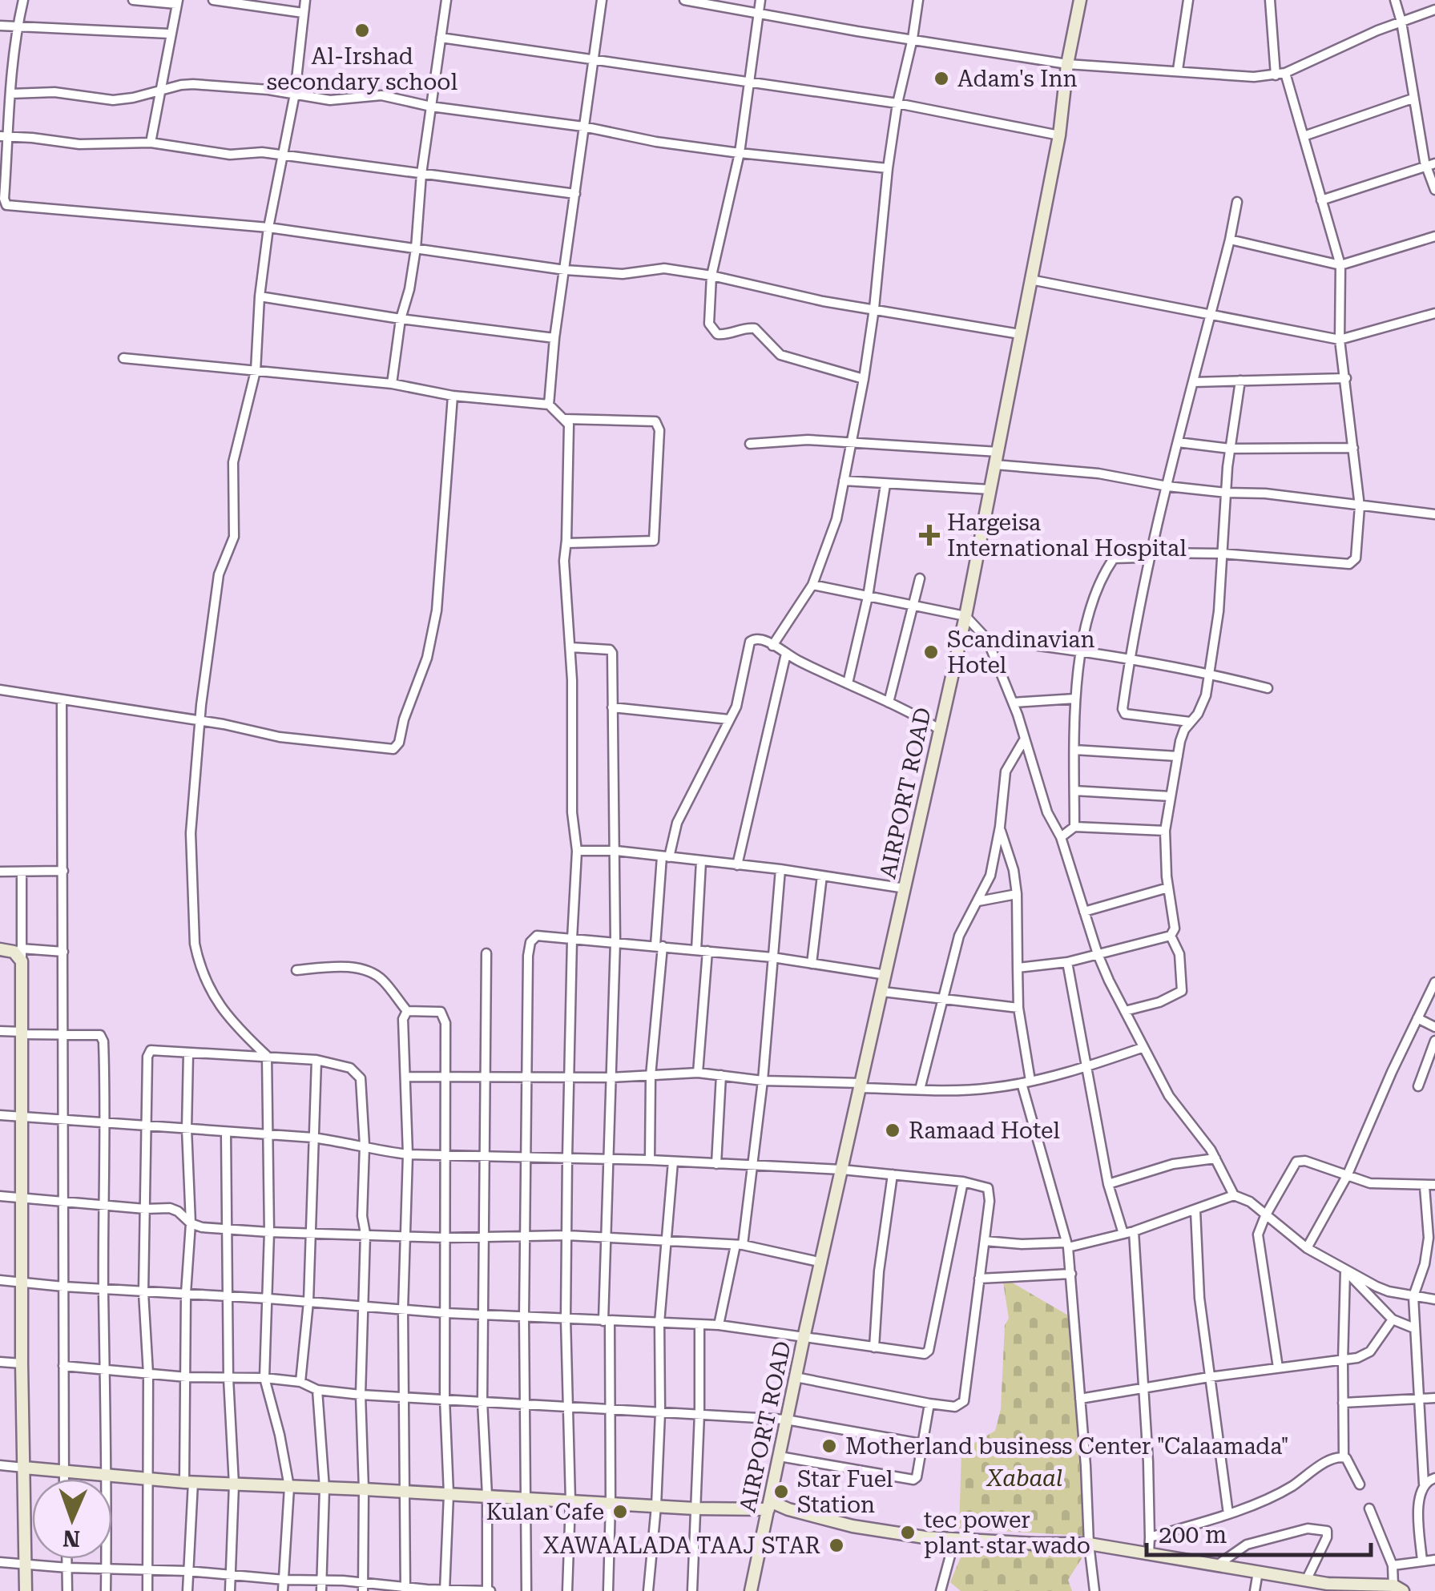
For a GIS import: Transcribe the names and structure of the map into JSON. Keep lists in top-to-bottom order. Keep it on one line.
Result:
{"streets":{"street":["AIRPORT ROAD"]},"parks":["Xabaal"],"places":{"other":["Al-Irshad secondary school","Adam's Inn","Scandinavian Hotel","Ramaad Hotel","Motherland business Center \"Calaamada\"","Star Fuel Station","Kulan Cafe","tec power plant star wado","XAWAALADA TAAJ STAR"],"health":["Hargeisa International Hospital"]},"scale_bar":"200 m","north":"bottom"}
